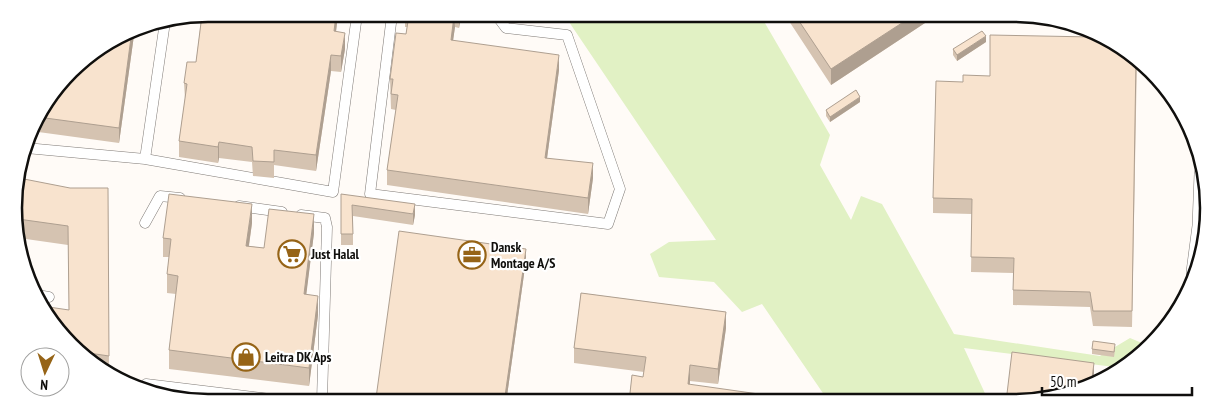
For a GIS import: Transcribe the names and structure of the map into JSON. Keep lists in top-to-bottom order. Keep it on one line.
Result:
{"places":{"supermarket":["Just Halal"],"office":["Dansk Montage A/S"],"shop":["Leitra DK Aps"]},"scale_bar":"50 m","north":"bottom"}
